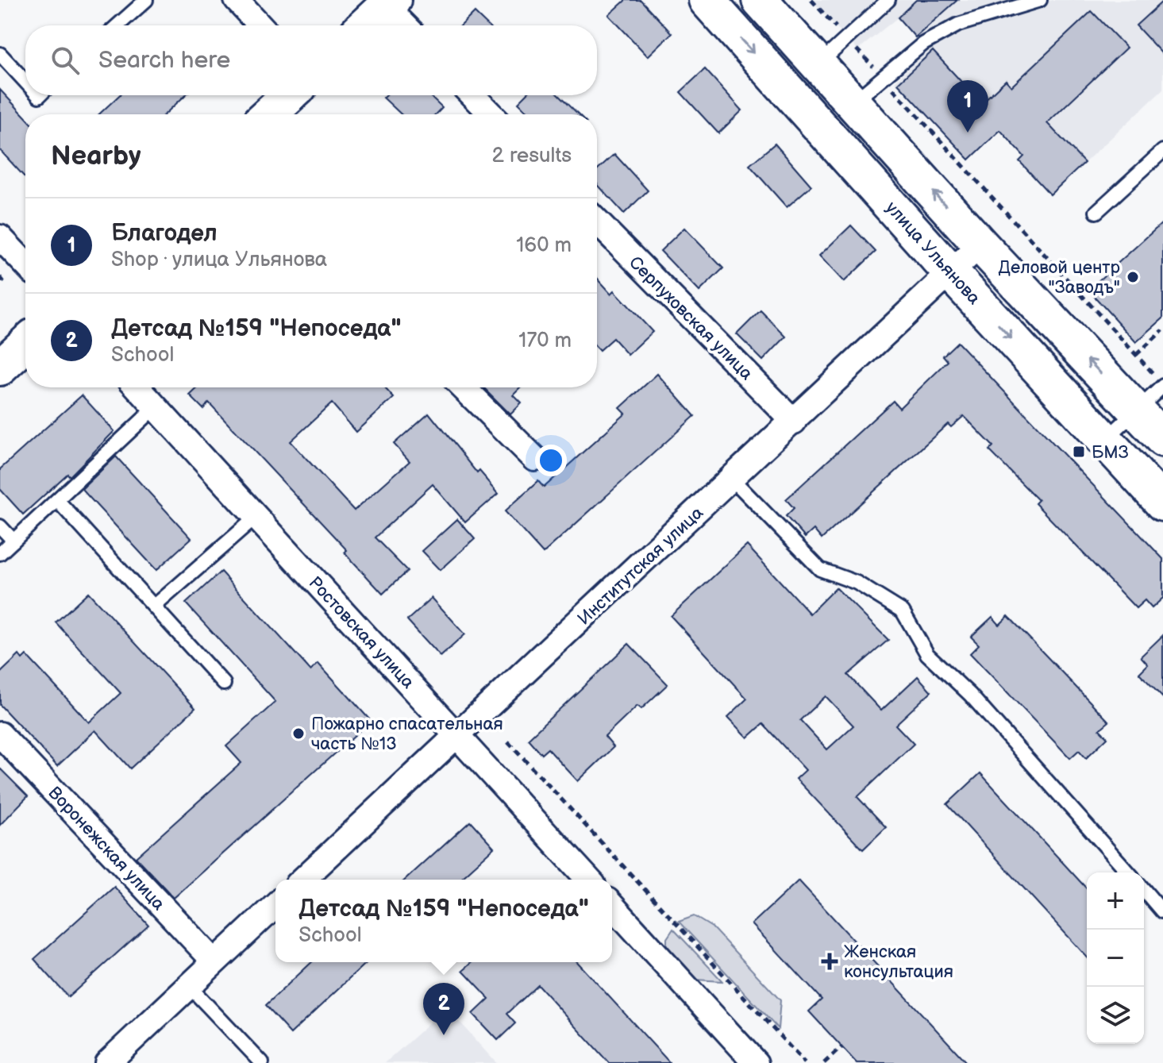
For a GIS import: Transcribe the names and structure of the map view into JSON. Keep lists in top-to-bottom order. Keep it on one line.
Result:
{"streets":{"main road":["улица Ульянова"],"street":["Серпуховская улица","Институтская улица","Ростовская улица","Воронежская улица"]},"crossings":[["улица Ульянова","Институтская улица"],["Серпуховская улица","Институтская улица"],["Институтская улица","Ростовская улица"]],"places":{"other":["Деловой центр \"Заводъ\"","Пожарно спасательная часть №13"],"transit":["БМЗ"],"health":["Женская консультация"]},"page":{"search":"Search here","pins":["1","2"],"heading":["Nearby","2 results"],"list":[{"mark":"1","name":"Благодел","note":"Shop · улица Ульянова","value":"160 m"},{"mark":"2","name":"Детсад №159 \"Непоседа\"","note":"School","value":"170 m"}],"map_buttons":["+","−"],"popup":["Детсад №159 \"Непоседа\"","School"]}}
